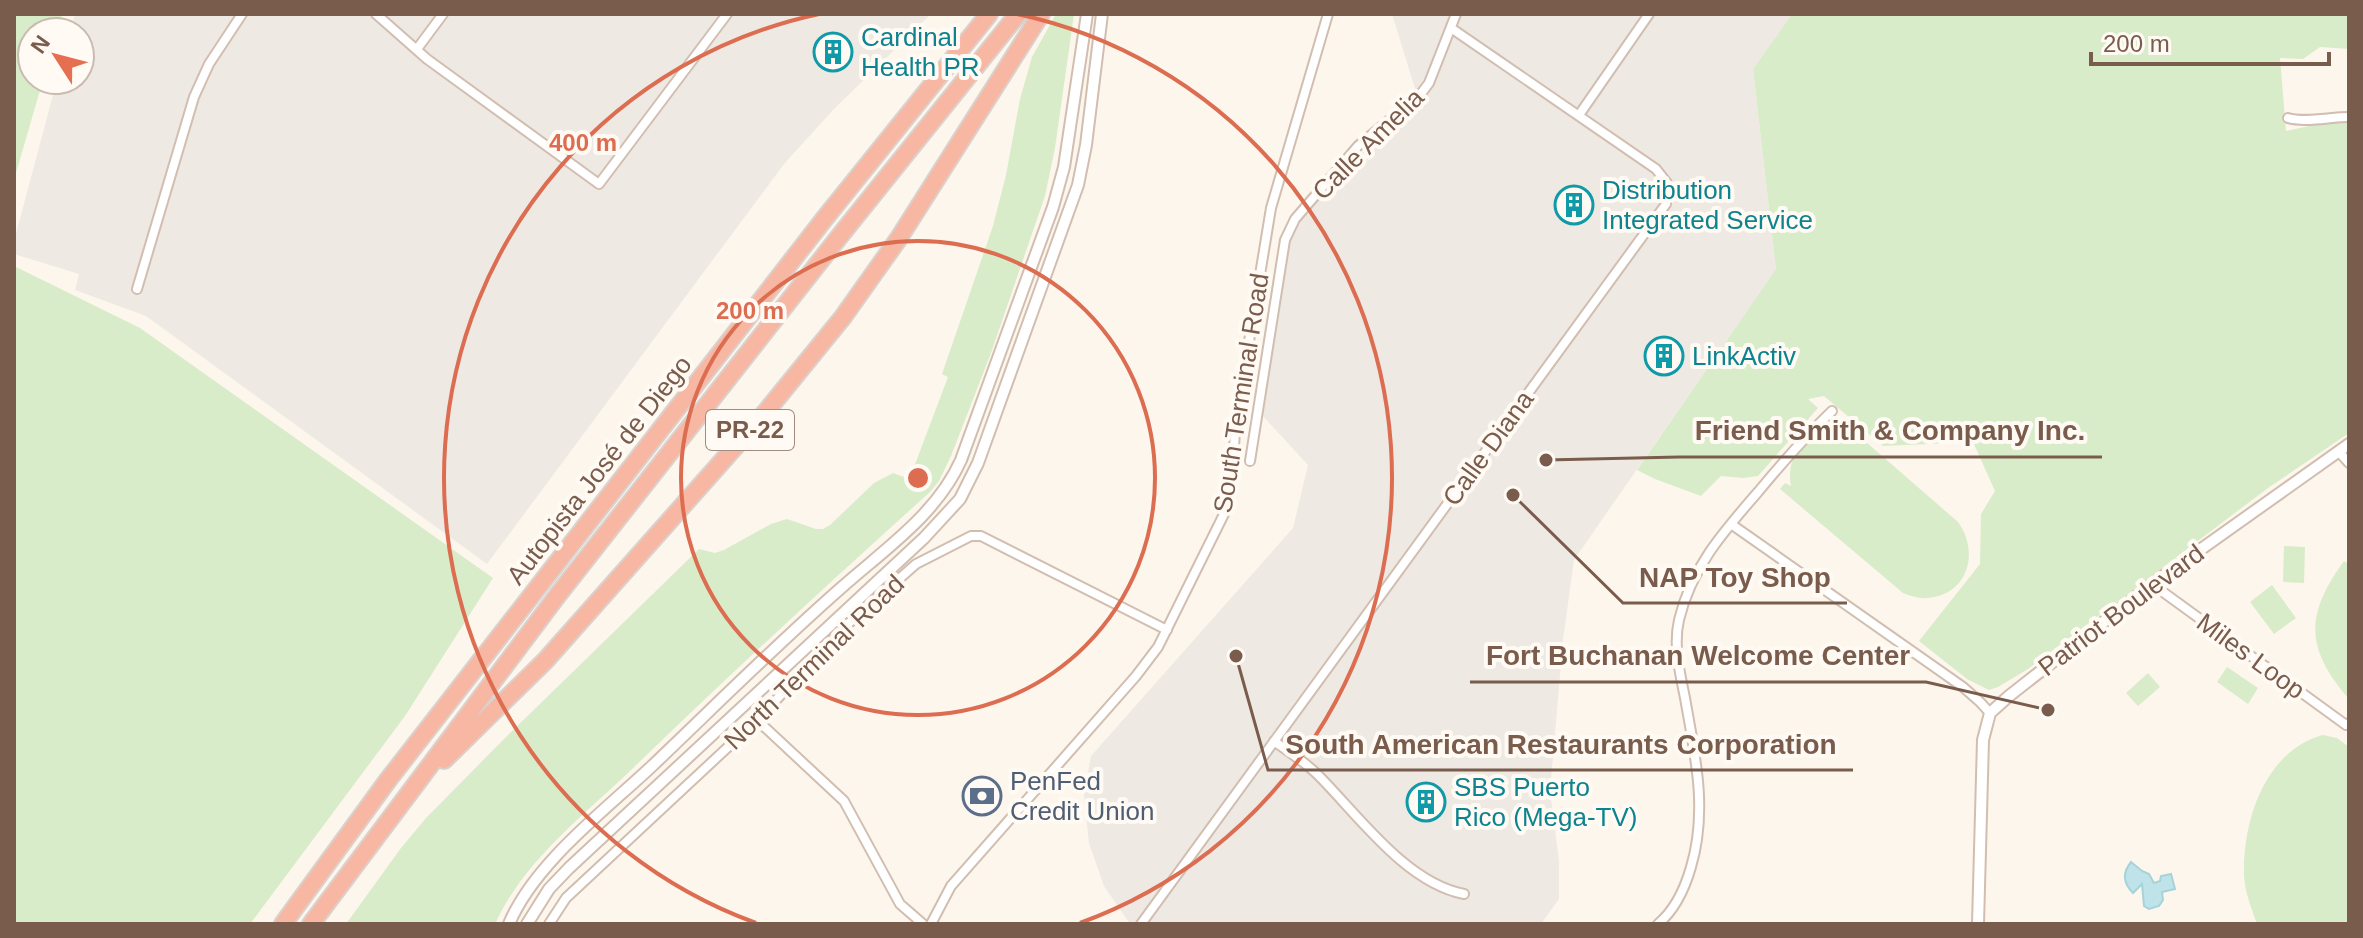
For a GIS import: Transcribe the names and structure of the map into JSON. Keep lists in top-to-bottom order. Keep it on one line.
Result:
{"streets":{"highway":["PR-22","Autopista José de Diego"],"street":["Calle Amelia","South Terminal Road","Calle Diana","Patriot Boulevard","Miles Loop","North Terminal Road"]},"crossings":[["Calle Amelia","Calle Diana"],["South Terminal Road","North Terminal Road"],["Patriot Boulevard","Miles Loop"]],"places":{"building":["Cardinal Health PR","Distribution Integrated Service","LinkActiv","SBS Puerto Rico (Mega-TV)"],"other":["Friend Smith & Company Inc.","NAP Toy Shop","South American Restaurants Corporation","Fort Buchanan Welcome Center"],"bank":["PenFed Credit Union"]},"scale_bar":"200 m","north":"top left","rings":["400 m","200 m"]}
